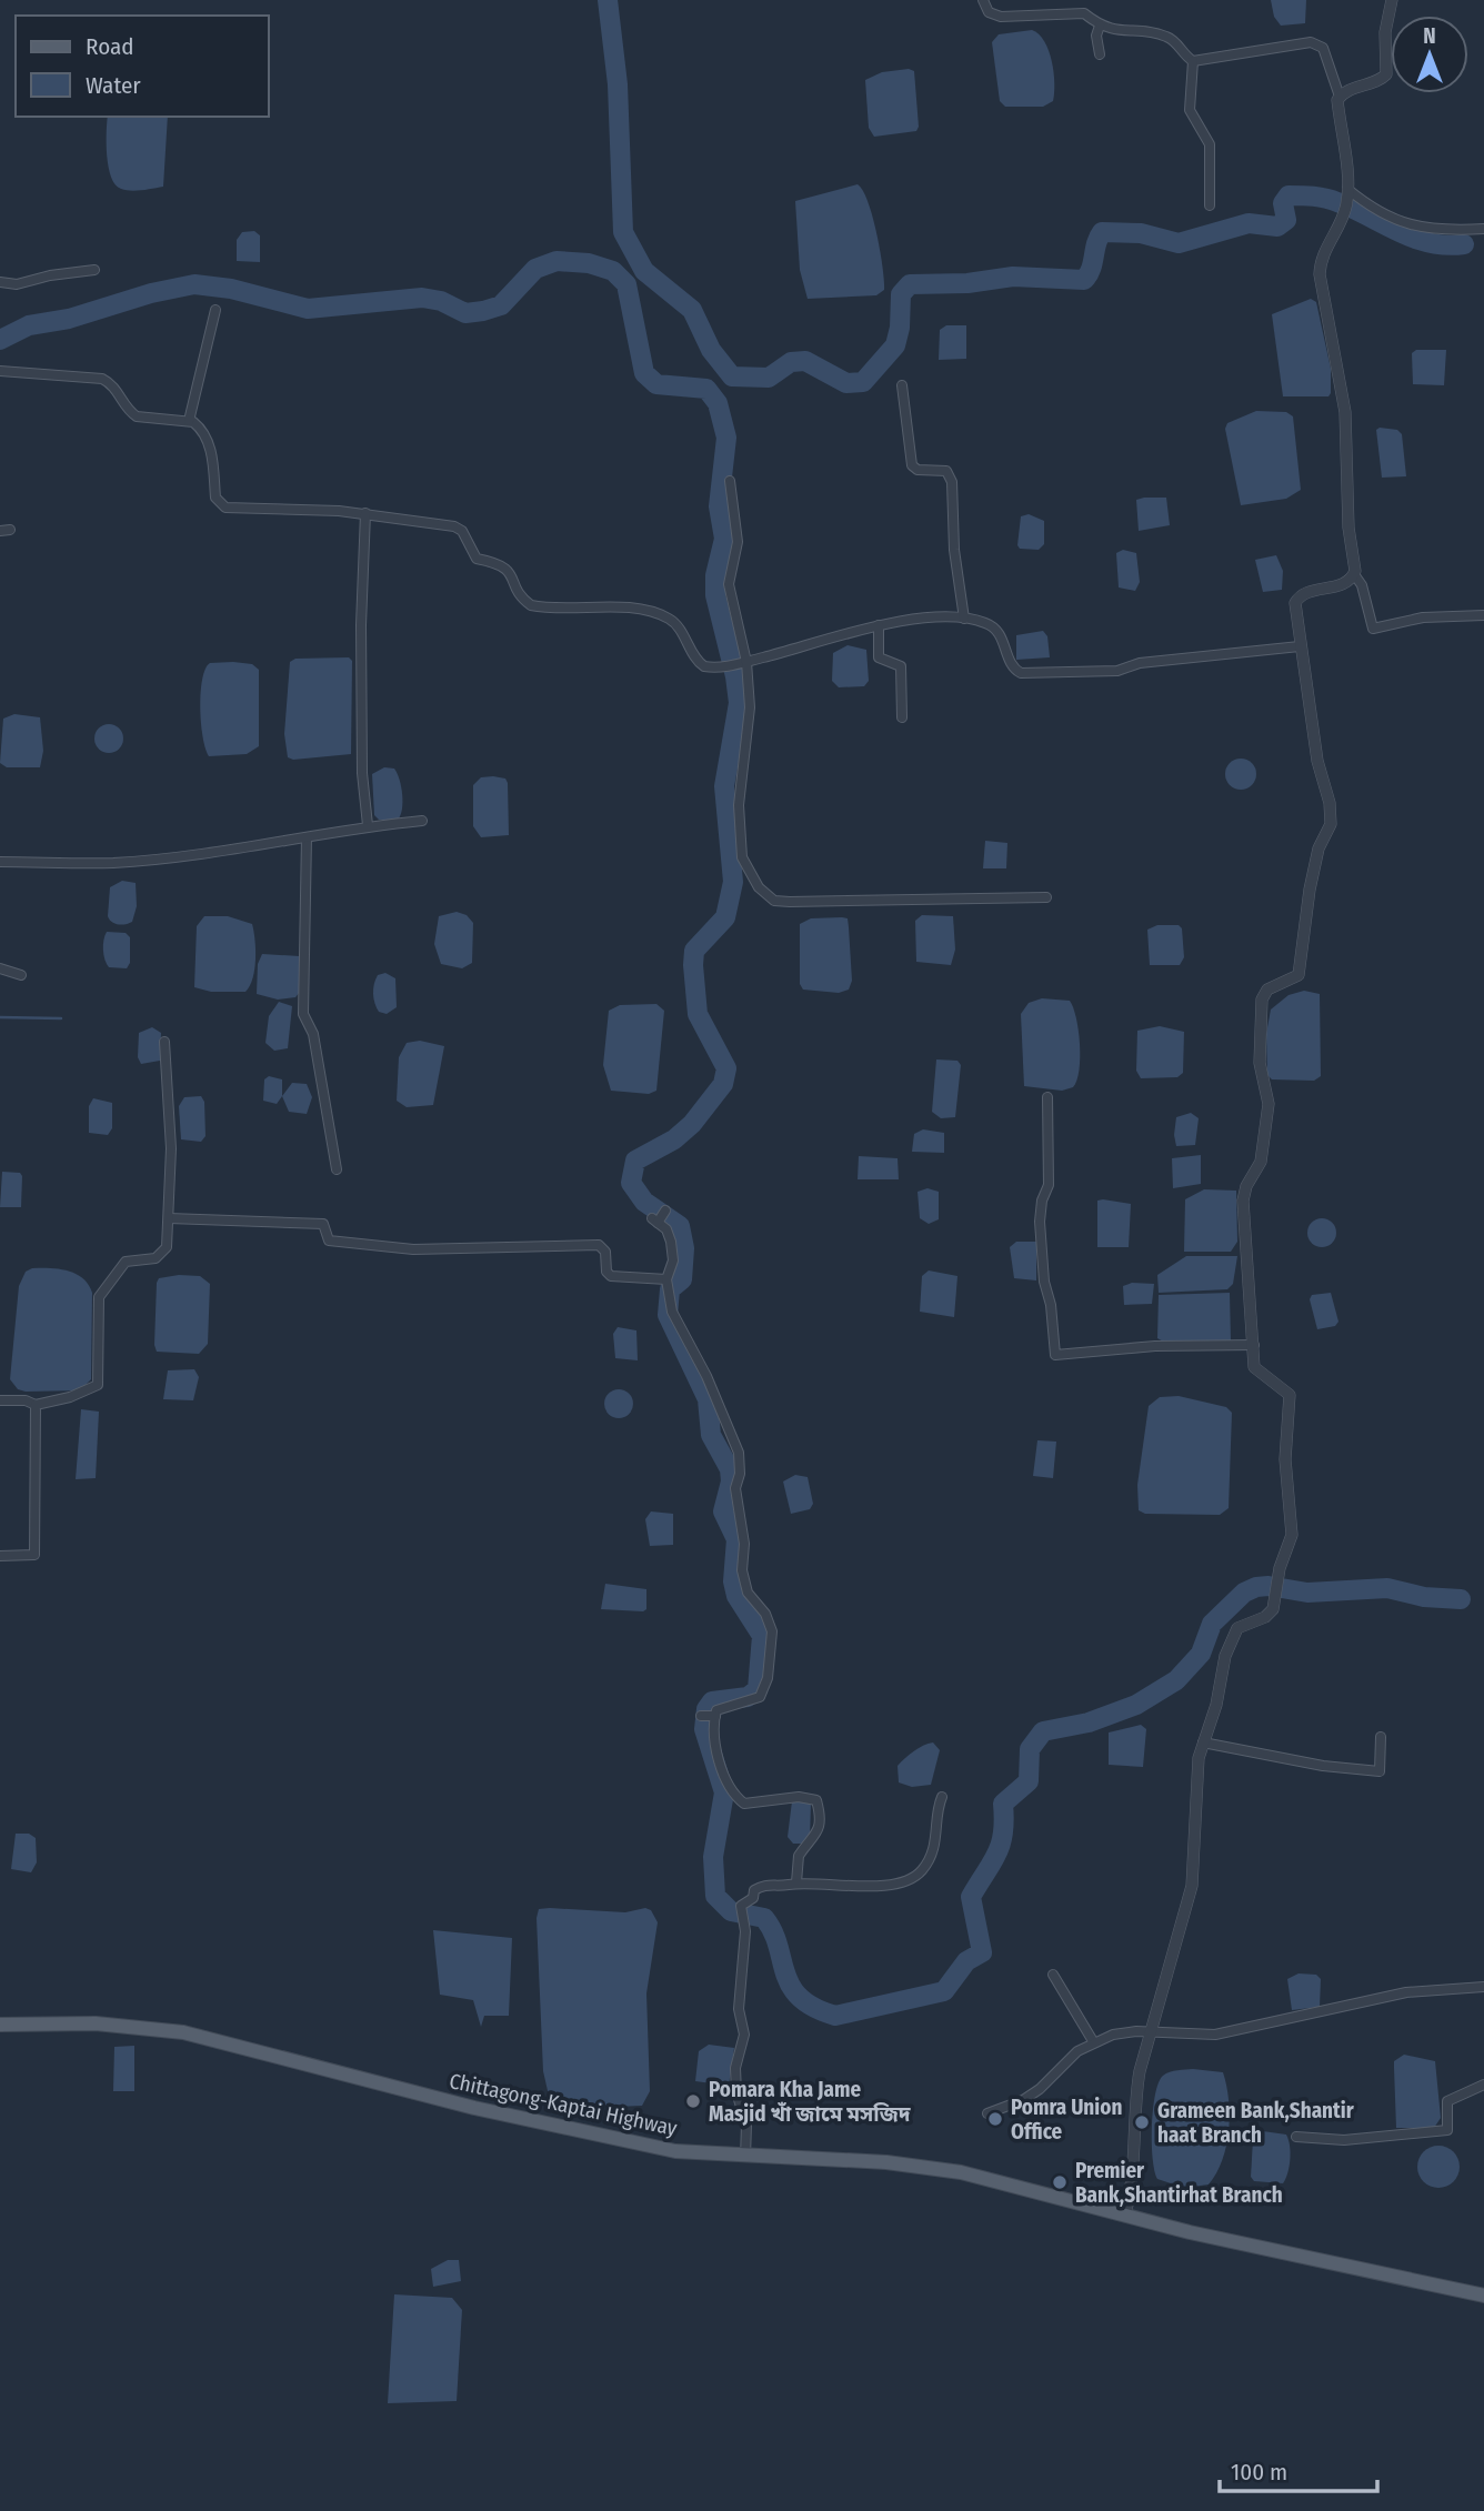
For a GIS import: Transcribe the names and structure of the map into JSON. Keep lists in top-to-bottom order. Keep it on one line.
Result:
{"streets":{"main road":["Chittagong-Kaptai Highway"]},"places":["Pomara Kha Jame Masjid খাঁ জামে মসজিদ","Pomra Union Office","Grameen Bank,Shantir haat Branch","Premier Bank,Shantirhat Branch"],"legend":["Road","Water"],"scale_bar":"100 m","north":"top"}
